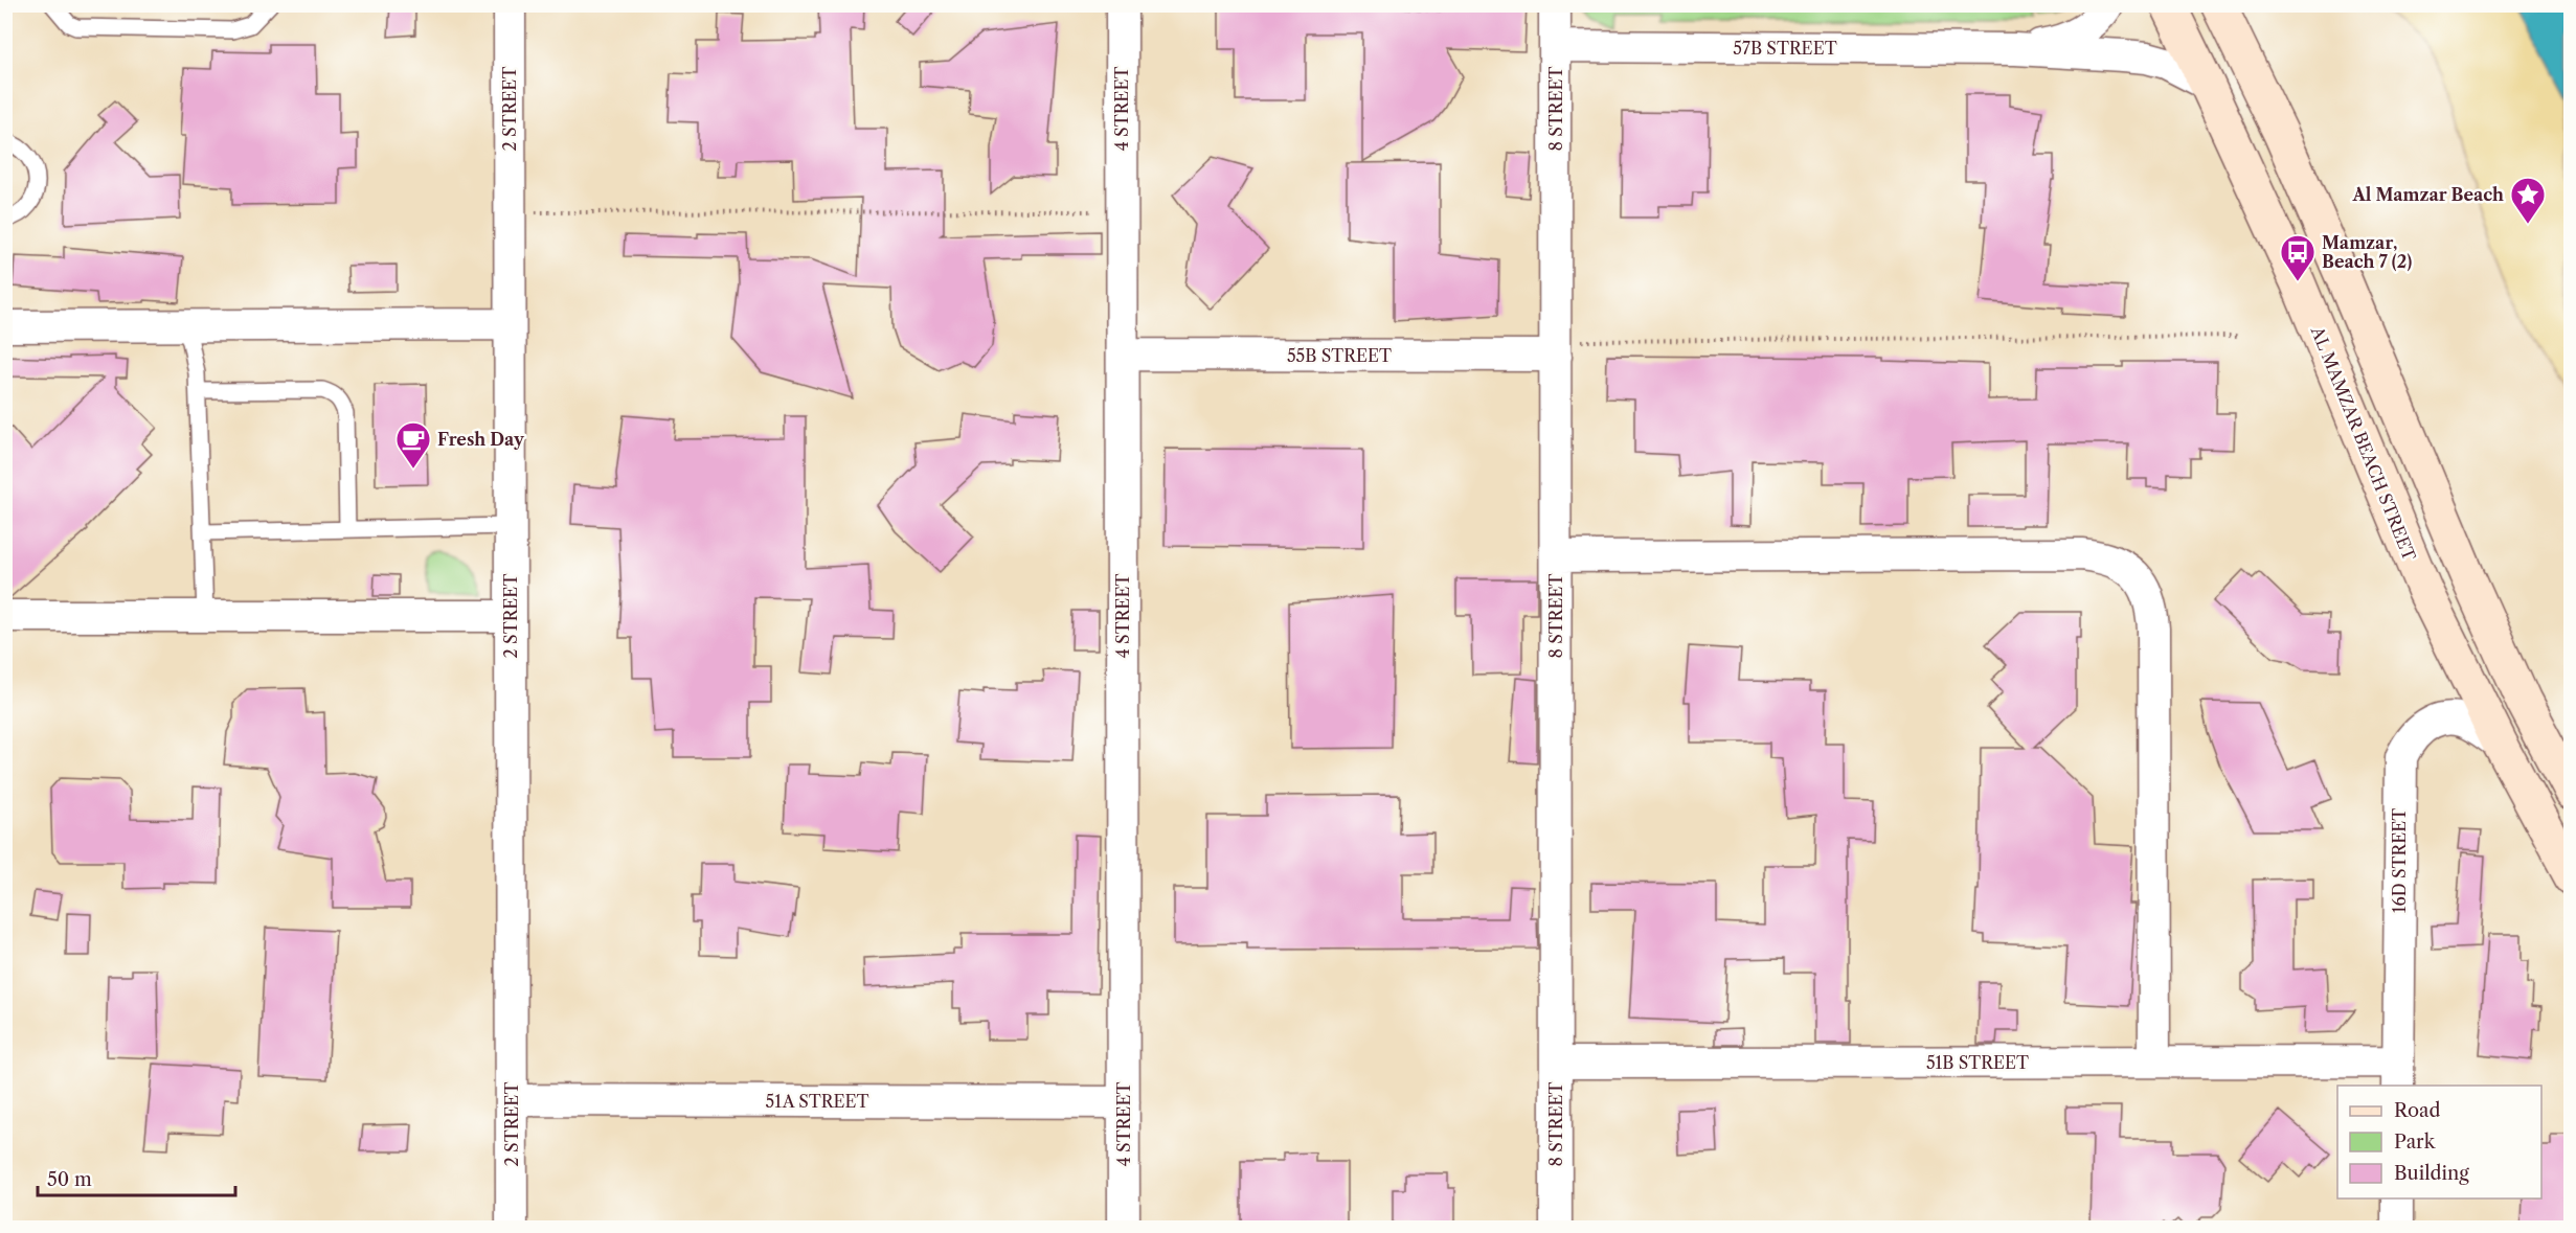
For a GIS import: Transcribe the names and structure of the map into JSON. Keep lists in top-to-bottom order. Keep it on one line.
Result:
{"streets":{"main road":["AL MAMZAR BEACH STREET"],"street":["57B STREET","2 STREET","4 STREET","8 STREET","55B STREET","16D STREET","51B STREET","51A STREET"]},"crossings":[["57B STREET","8 STREET"],["57B STREET","AL MAMZAR BEACH STREET"],["2 STREET","51A STREET"],["4 STREET","55B STREET"],["4 STREET","51A STREET"],["8 STREET","55B STREET"],["8 STREET","51B STREET"],["AL MAMZAR BEACH STREET","16D STREET"],["16D STREET","51B STREET"]],"places":{"place":["Al Mamzar Beach"],"bus stop":["Mamzar, Beach 7 (2)"],"cafe":["Fresh Day"]},"legend":["Road","Park","Building"],"scale_bar":"50 m"}
